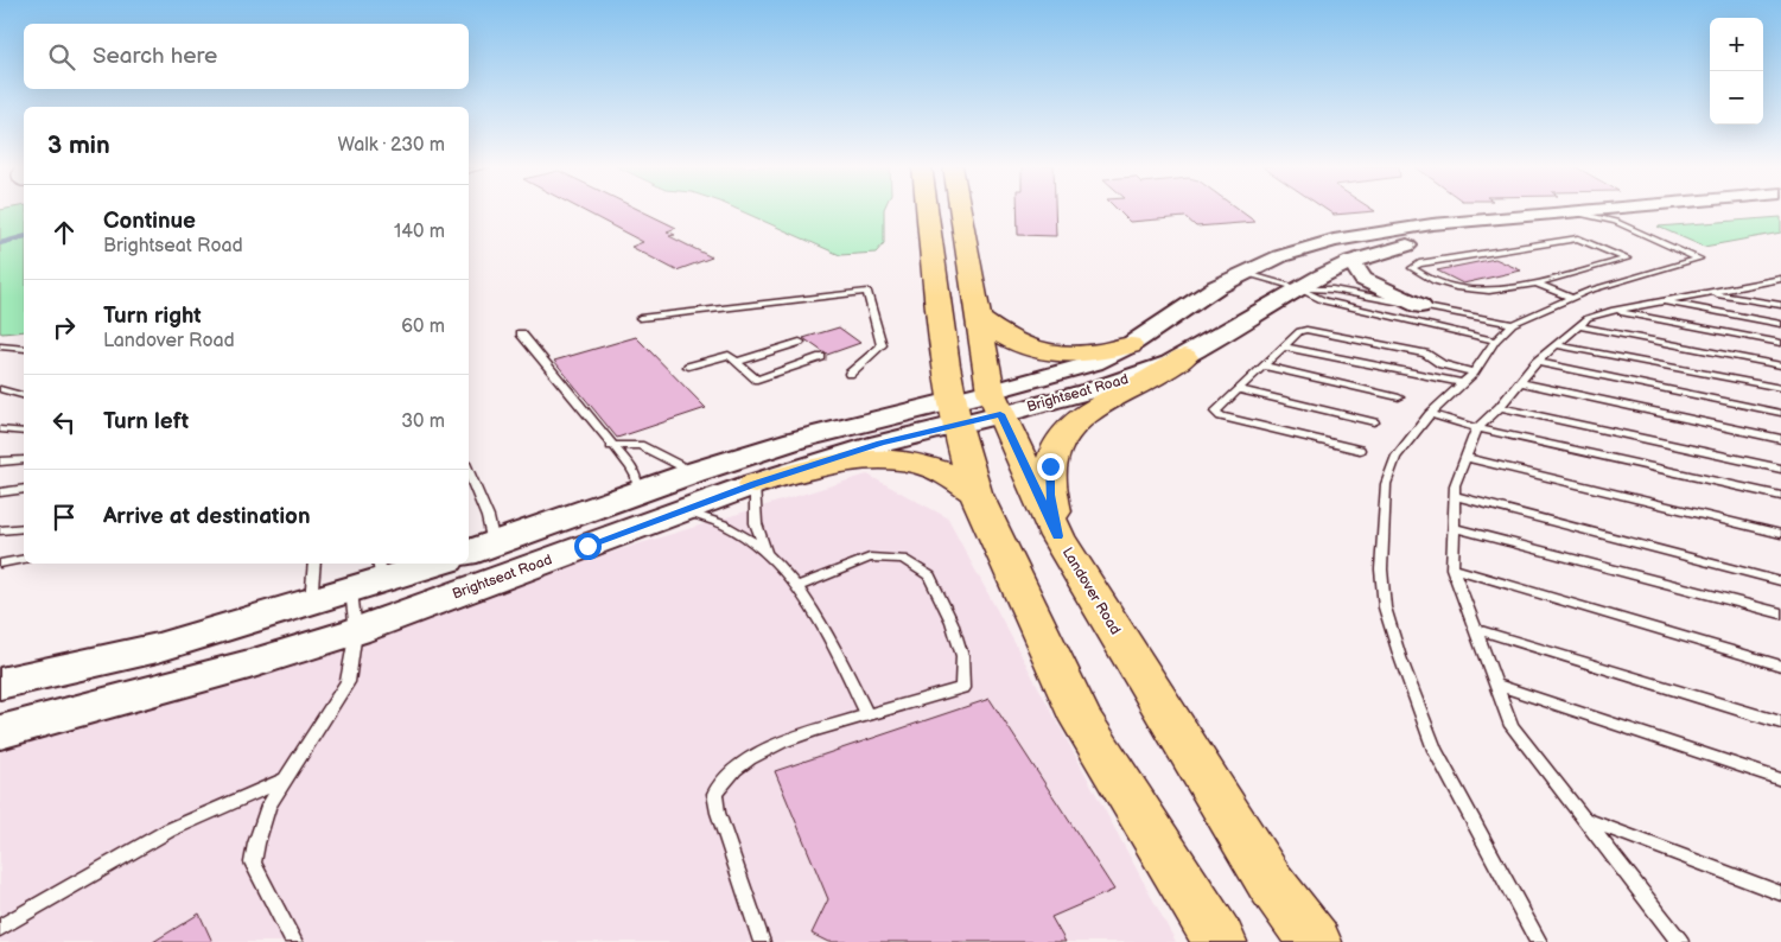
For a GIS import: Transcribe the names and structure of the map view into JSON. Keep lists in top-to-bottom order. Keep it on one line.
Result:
{"streets":{"main road":["Brightseat Road","Landover Road"]},"crossings":[["Brightseat Road","Landover Road"]],"page":{"map_buttons":["+","−"],"search":"Search here","heading":["3 min","Walk · 230 m"],"list":[["Continue","Brightseat Road","140 m"],["Turn right","Landover Road","60 m"],["Turn left","30 m"],"Arrive at destination"]}}
